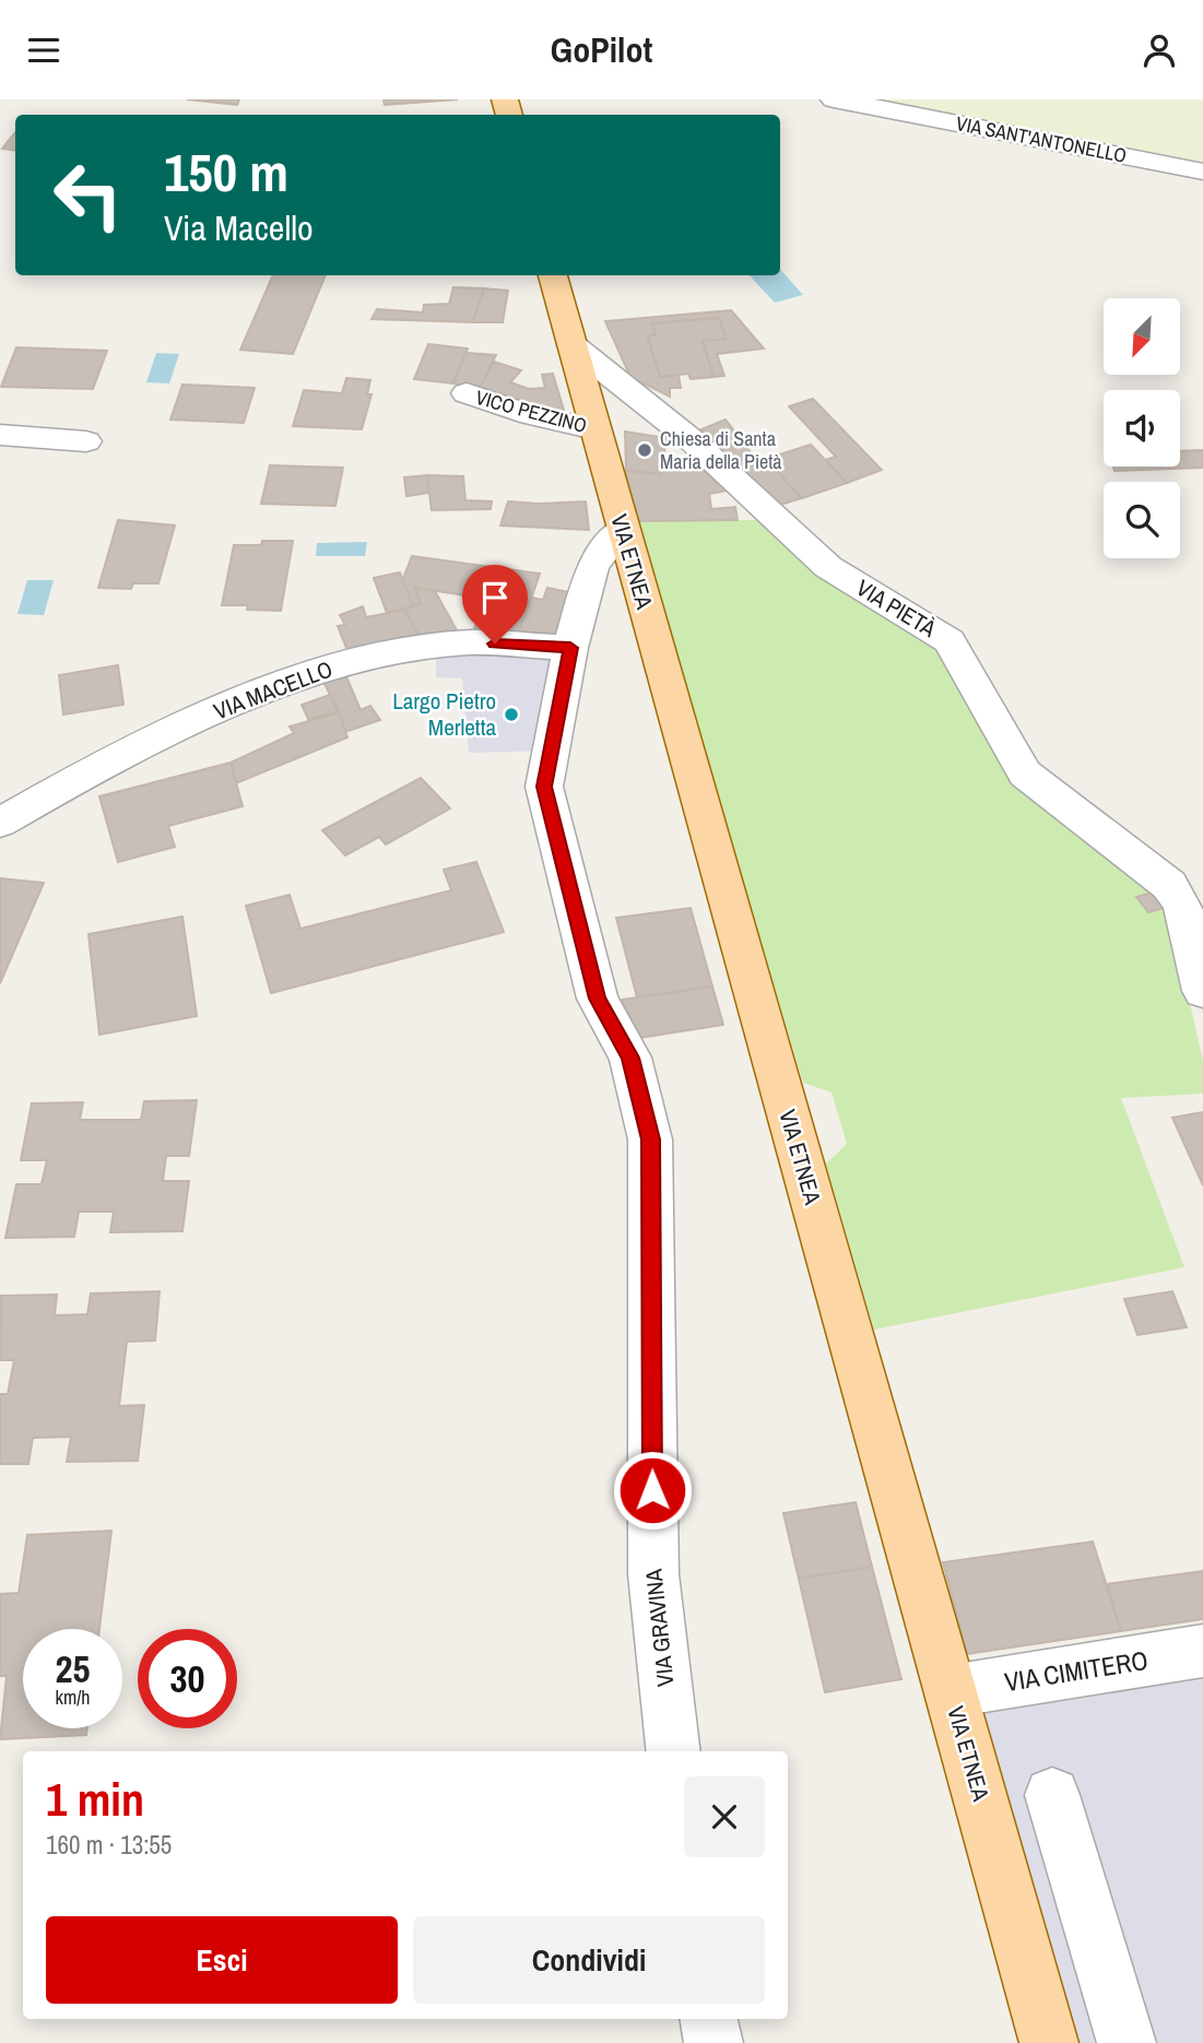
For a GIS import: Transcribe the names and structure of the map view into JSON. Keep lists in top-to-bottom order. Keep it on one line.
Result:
{"streets":{"main road":["VIA ETNEA"],"street":["VIA SANT'ANTONELLO","VICO PEZZINO","VIA PIETÀ","VIA MACELLO","VIA GRAVINA","VIA CIMITERO"]},"crossings":[["VICO PEZZINO","VIA ETNEA"],["VIA ETNEA","VIA PIETÀ"],["VIA ETNEA","VIA GRAVINA"],["VIA ETNEA","VIA CIMITERO"],["VIA MACELLO","VIA GRAVINA"]],"places":["Chiesa di Santa Maria della Pietà","Largo Pietro Merletta"],"north":"bottom left","page":{"header":"GoPilot","turn":["150 m","Via Macello"],"speed":"25 km/h","limit":"30","heading":["1 min","160 m · 13:55"],"buttons":["Esci","Condividi"]}}
